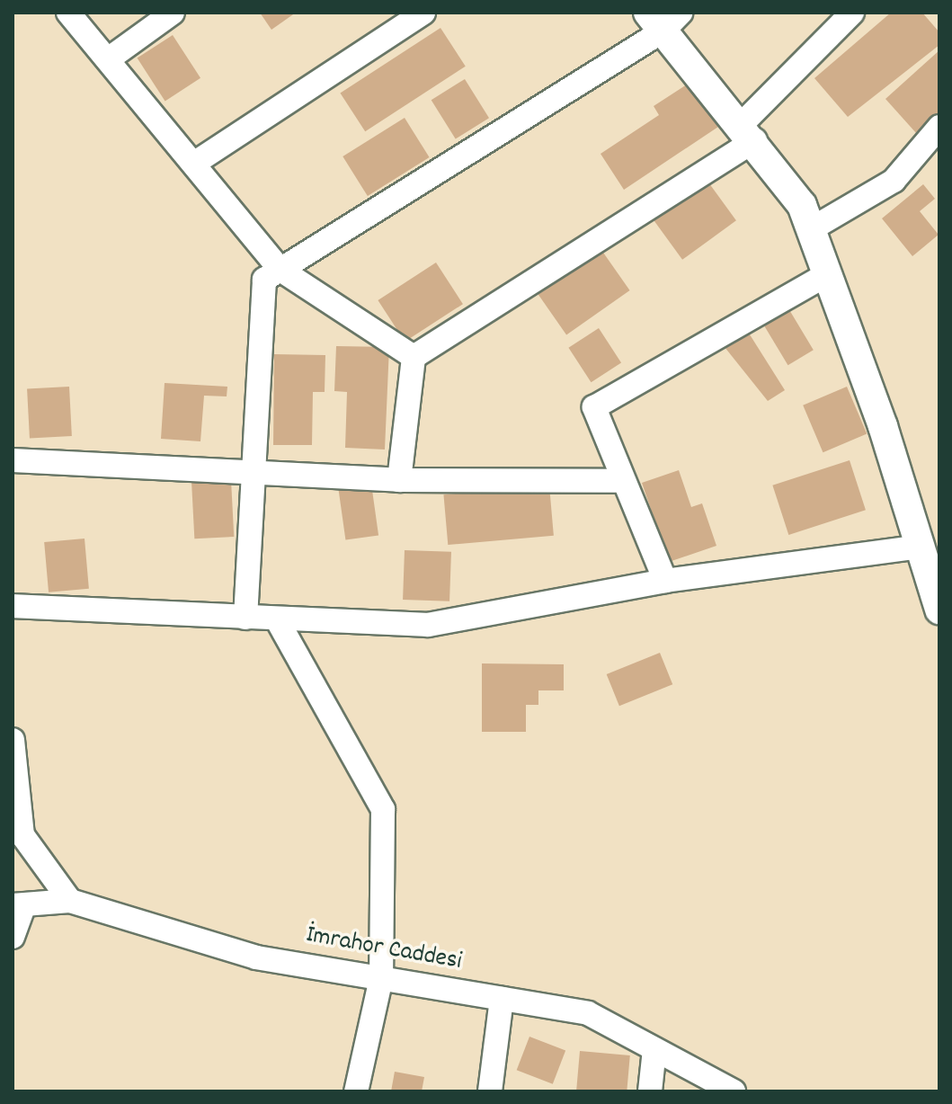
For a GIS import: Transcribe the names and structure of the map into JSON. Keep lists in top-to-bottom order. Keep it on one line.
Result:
{"streets":{"street":["İmrahor Caddesi"]}}
